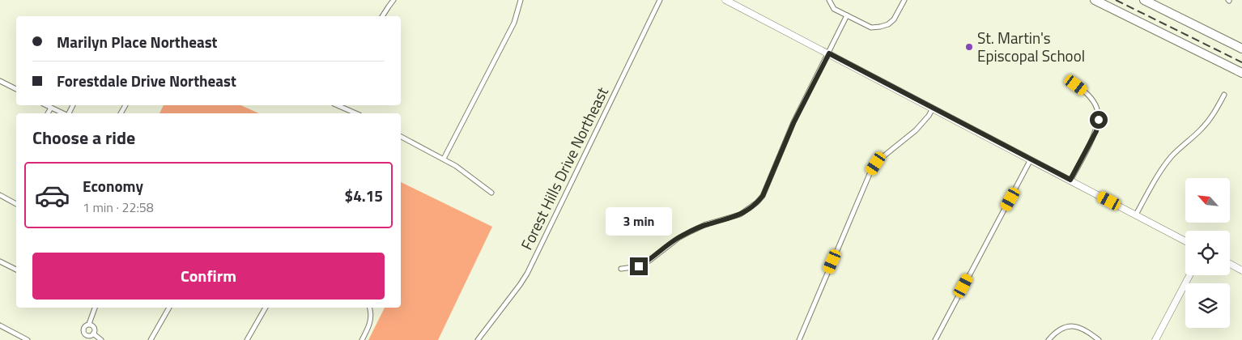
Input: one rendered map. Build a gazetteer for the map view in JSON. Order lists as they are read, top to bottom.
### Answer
{
  "streets": {
    "street": ["Forest Hills Drive Northeast"]
  },
  "places": ["St. Martin's Episcopal School"],
  "north": "top left",
  "page": {
    "banner": ["Marilyn Place Northeast", "Forestdale Drive Northeast"],
    "heading": "Choose a ride",
    "list": [
      {
        "name": "Economy",
        "note": "1 min · 22:58",
        "value": "$4.15"
      }
    ],
    "bubble": "3 min",
    "buttons": "Confirm"
  }
}
